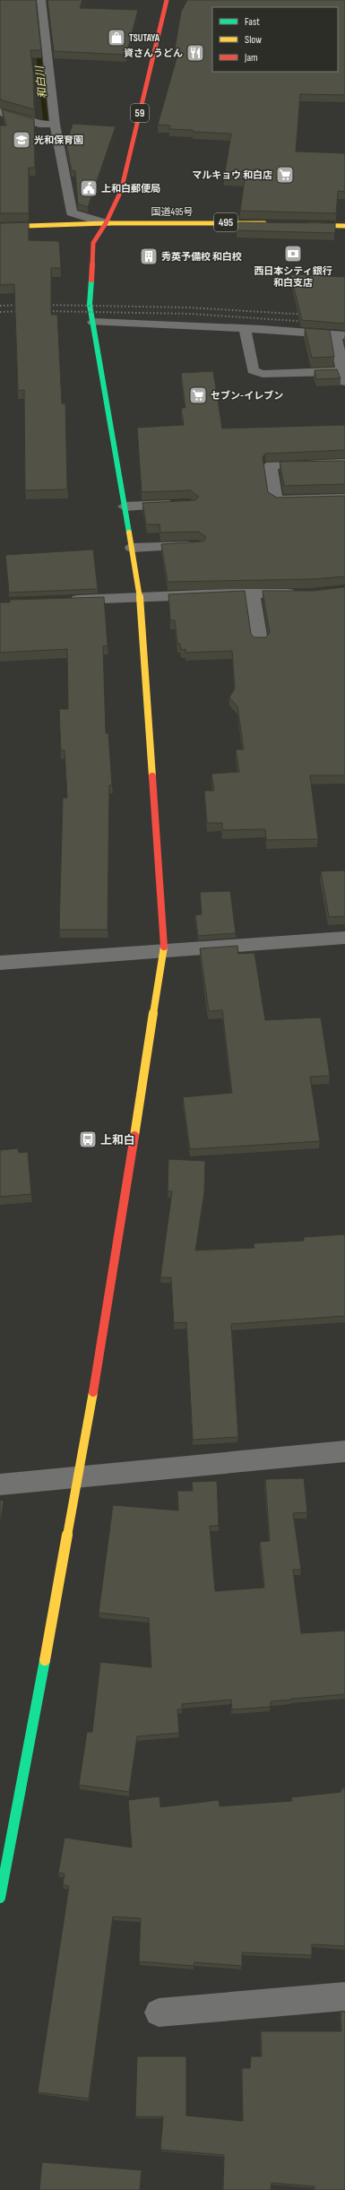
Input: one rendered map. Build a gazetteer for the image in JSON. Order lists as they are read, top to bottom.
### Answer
{
  "streets": {
    "main road": ["59", "国道495号", "495"]
  },
  "crossings": [
    ["59", "国道495号"]
  ],
  "water": ["和白川"],
  "places": {
    "shop": ["TSUTAYA"],
    "restaurant": ["資さんうどん"],
    "school or university": ["光和保育園"],
    "supermarket": ["マルキョウ 和白店", "セブン-イレブン"],
    "public building": ["上和白郵便局"],
    "bank": ["西日本シティ銀行 和白支店"],
    "building": ["秀英予備校 和白校"],
    "bus stop": ["上和白"]
  },
  "legend": ["Fast", "Slow", "Jam"]
}
